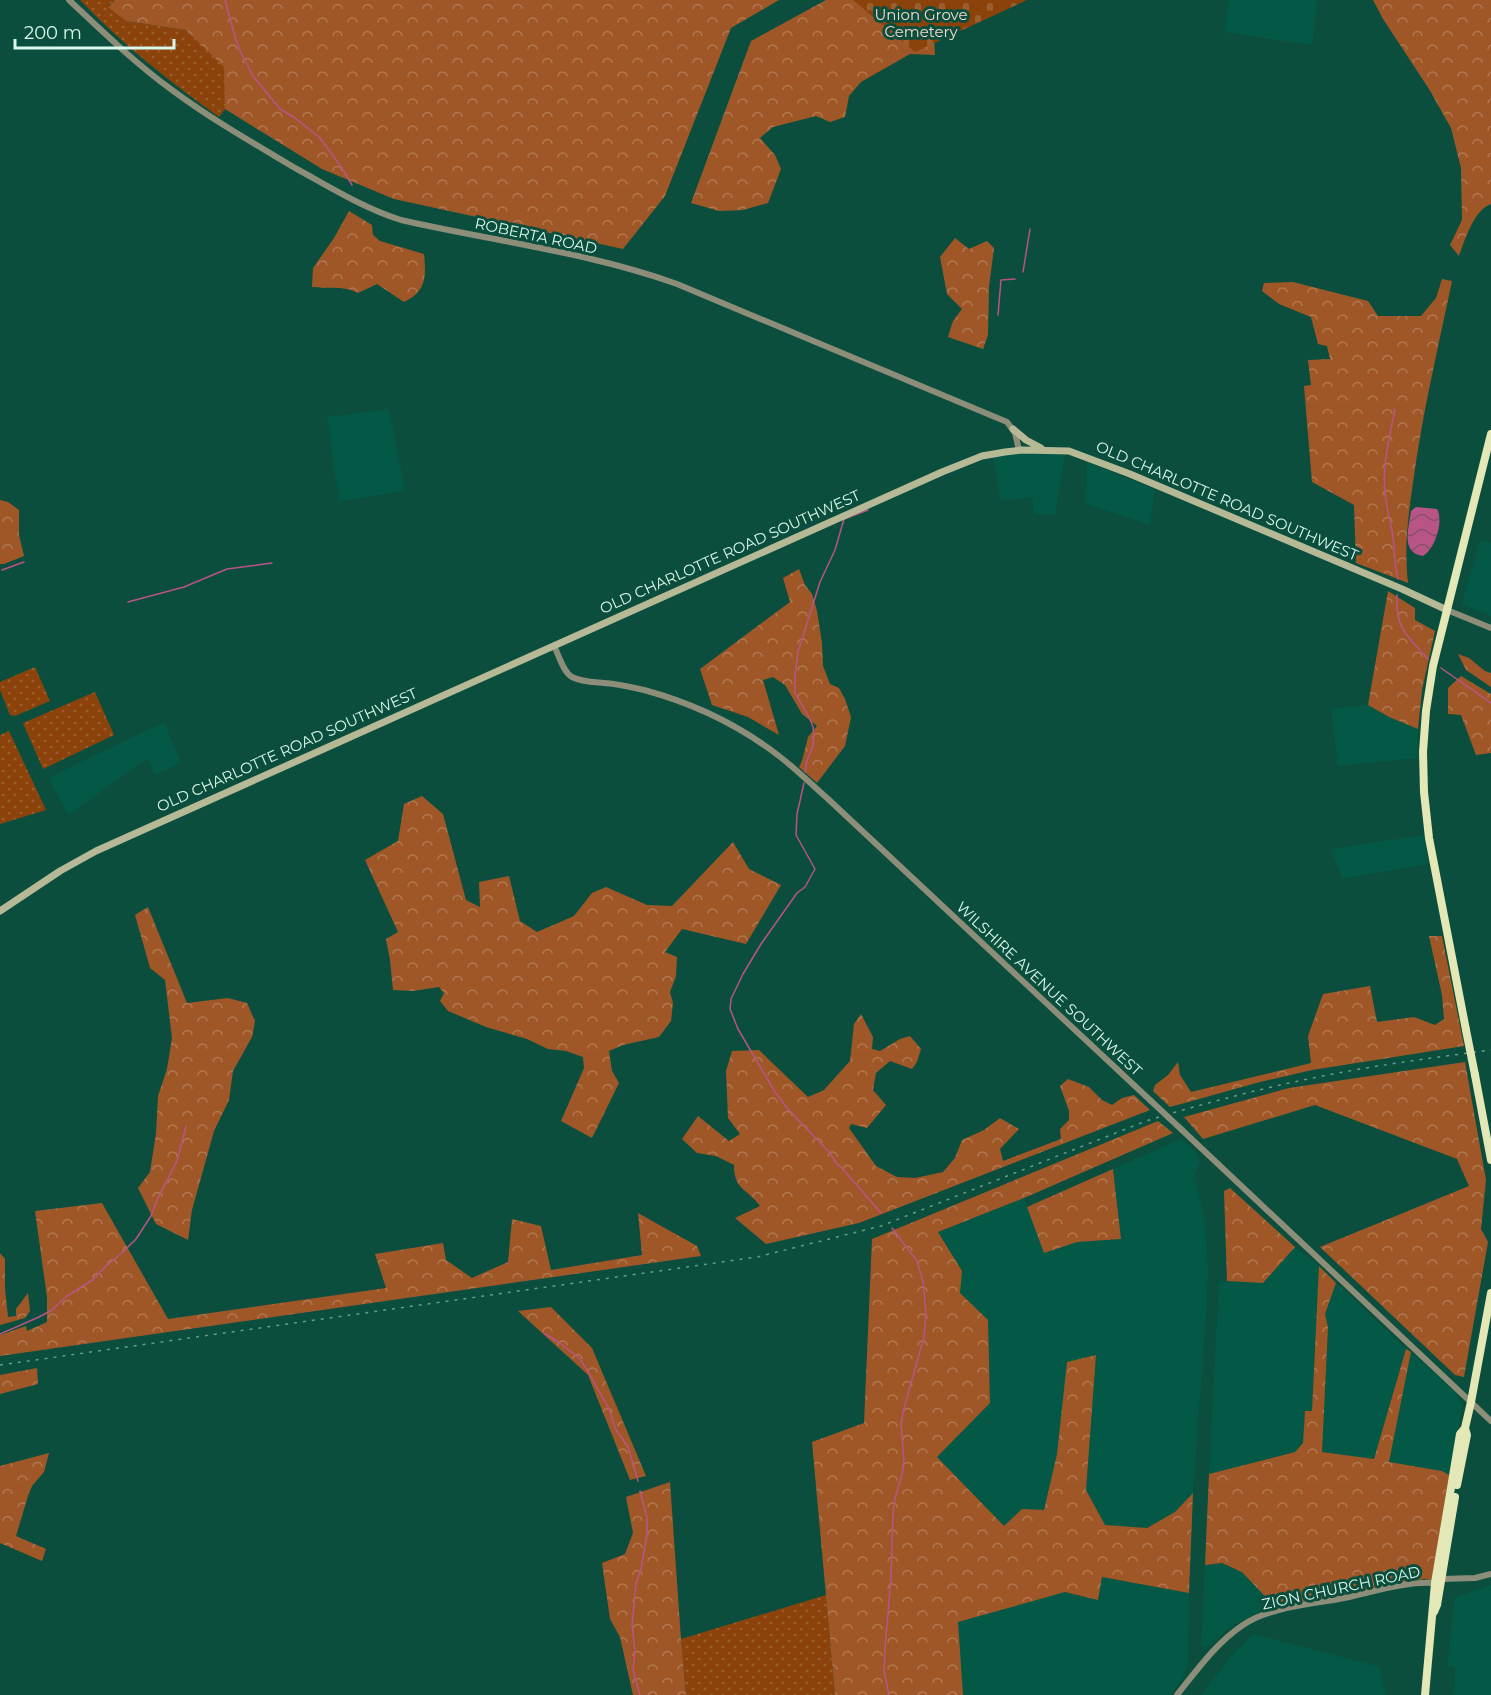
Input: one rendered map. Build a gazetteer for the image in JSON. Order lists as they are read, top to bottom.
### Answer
{
  "streets": {
    "main road": ["OLD CHARLOTTE ROAD SOUTHWEST"],
    "street": ["ROBERTA ROAD", "WILSHIRE AVENUE SOUTHWEST", "ZION CHURCH ROAD"]
  },
  "crossings": [
    ["OLD CHARLOTTE ROAD SOUTHWEST", "WILSHIRE AVENUE SOUTHWEST"]
  ],
  "parks": ["Union Grove Cemetery"],
  "scale_bar": "200 m"
}
